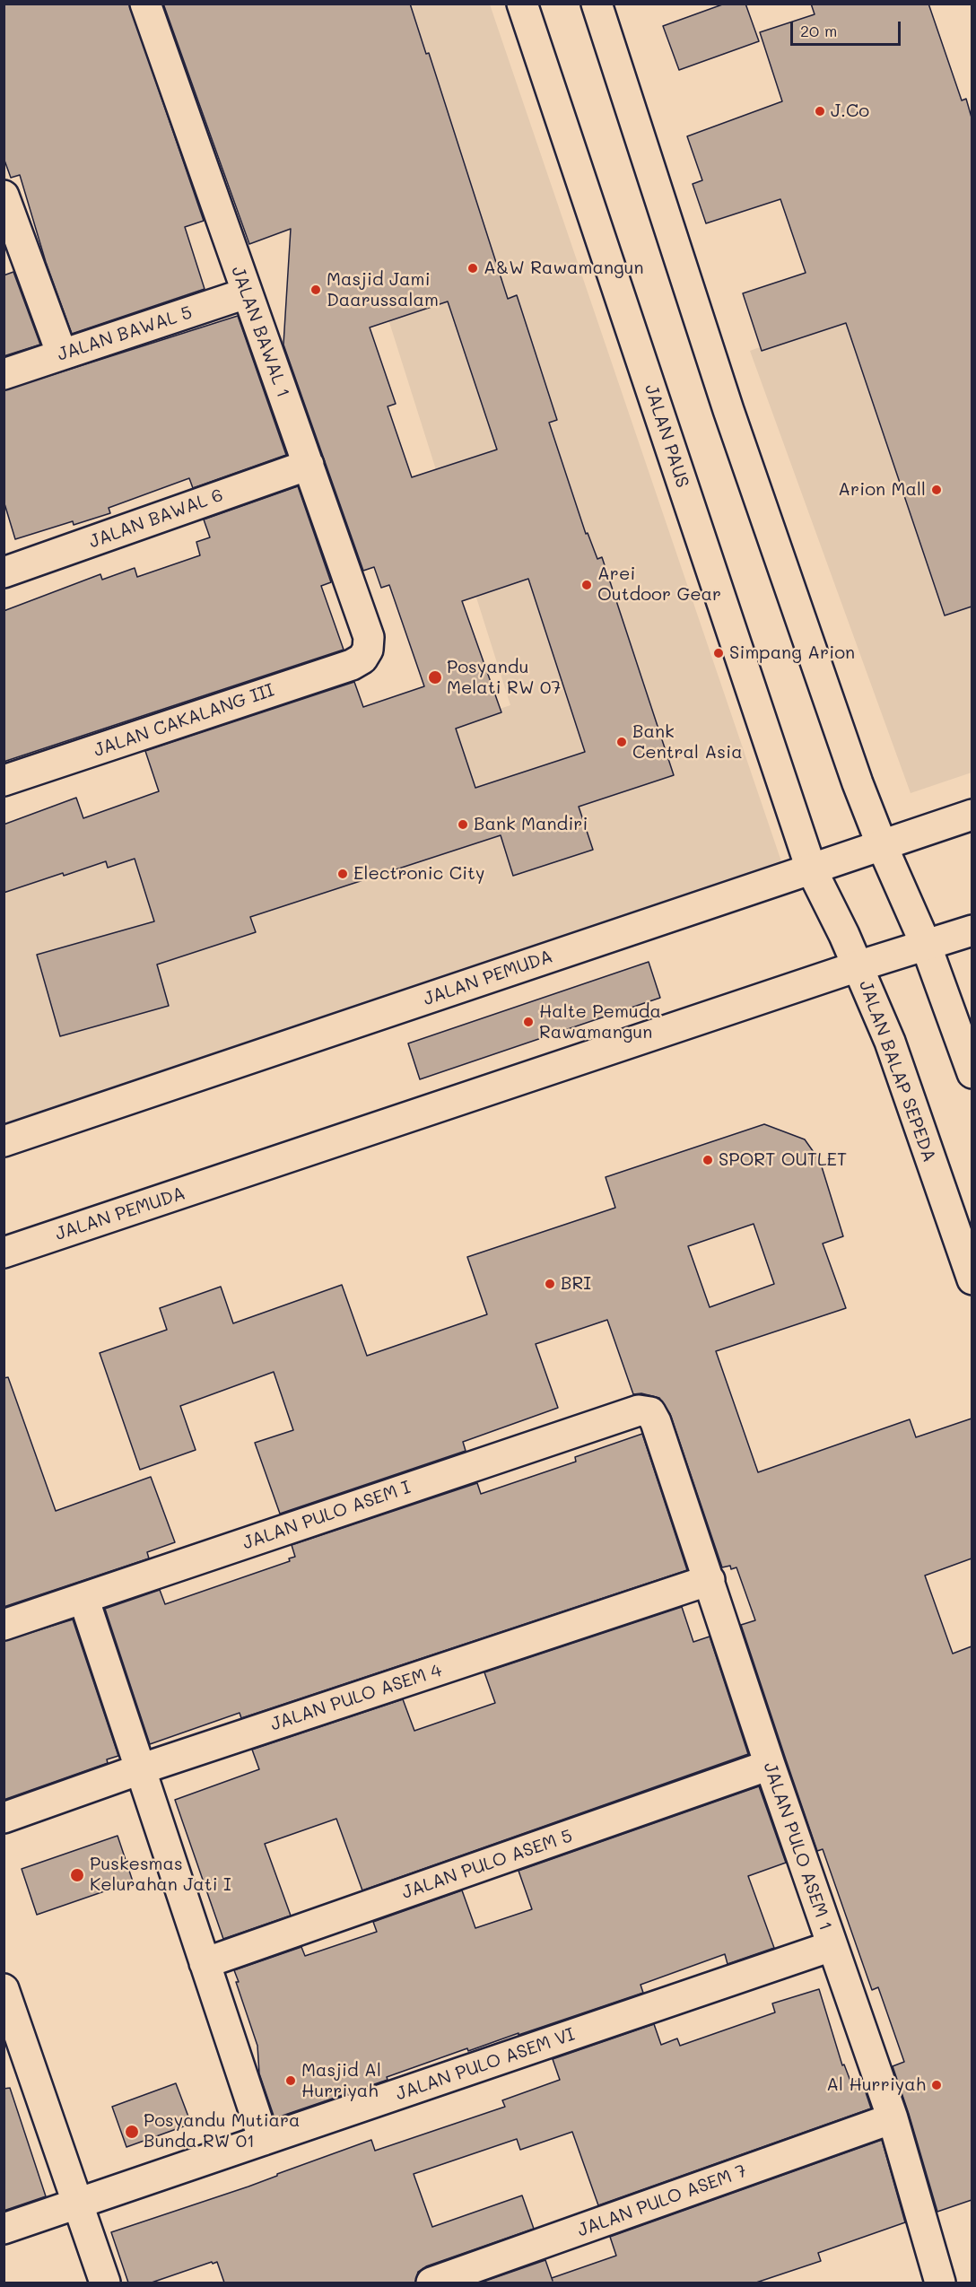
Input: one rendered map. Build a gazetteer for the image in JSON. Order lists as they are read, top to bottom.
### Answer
{
  "streets": {
    "street": [
      "JALAN BAWAL 1",
      "JALAN BAWAL 5",
      "JALAN PAUS",
      "JALAN BAWAL 6",
      "JALAN CAKALANG III",
      "JALAN PEMUDA",
      "JALAN BALAP SEPEDA",
      "JALAN PULO ASEM I",
      "JALAN PULO ASEM 4",
      "JALAN PULO ASEM 1",
      "JALAN PULO ASEM 5",
      "JALAN PULO ASEM VI",
      "JALAN PULO ASEM 7"
    ]
  },
  "crossings": [
    ["JALAN BAWAL 1", "JALAN BAWAL 5"],
    ["JALAN BAWAL 1", "JALAN BAWAL 6"],
    ["JALAN BAWAL 1", "JALAN CAKALANG III"],
    ["JALAN PAUS", "JALAN PEMUDA"],
    ["JALAN PAUS", "JALAN BALAP SEPEDA"],
    ["JALAN PEMUDA", "JALAN BALAP SEPEDA"],
    ["JALAN PULO ASEM I", "JALAN PULO ASEM 1"],
    ["JALAN PULO ASEM 4", "JALAN PULO ASEM 1"],
    ["JALAN PULO ASEM 1", "JALAN PULO ASEM 5"],
    ["JALAN PULO ASEM 1", "JALAN PULO ASEM VI"],
    ["JALAN PULO ASEM 1", "JALAN PULO ASEM 7"]
  ],
  "places": [
    "J.Co",
    "A&W Rawamangun",
    "Masjid Jami Daarussalam",
    "Arion Mall",
    "Arei Outdoor Gear",
    "Simpang Arion",
    "Posyandu Melati RW 07",
    "Bank Central Asia",
    "Bank Mandiri",
    "Electronic City",
    "Halte Pemuda Rawamangun",
    "SPORT OUTLET",
    "BRI",
    "Puskesmas Kelurahan Jati I",
    "Masjid Al Hurriyah",
    "Al Hurriyah",
    "Posyandu Mutiara Bunda RW 01"
  ],
  "scale_bar": "20 m"
}
